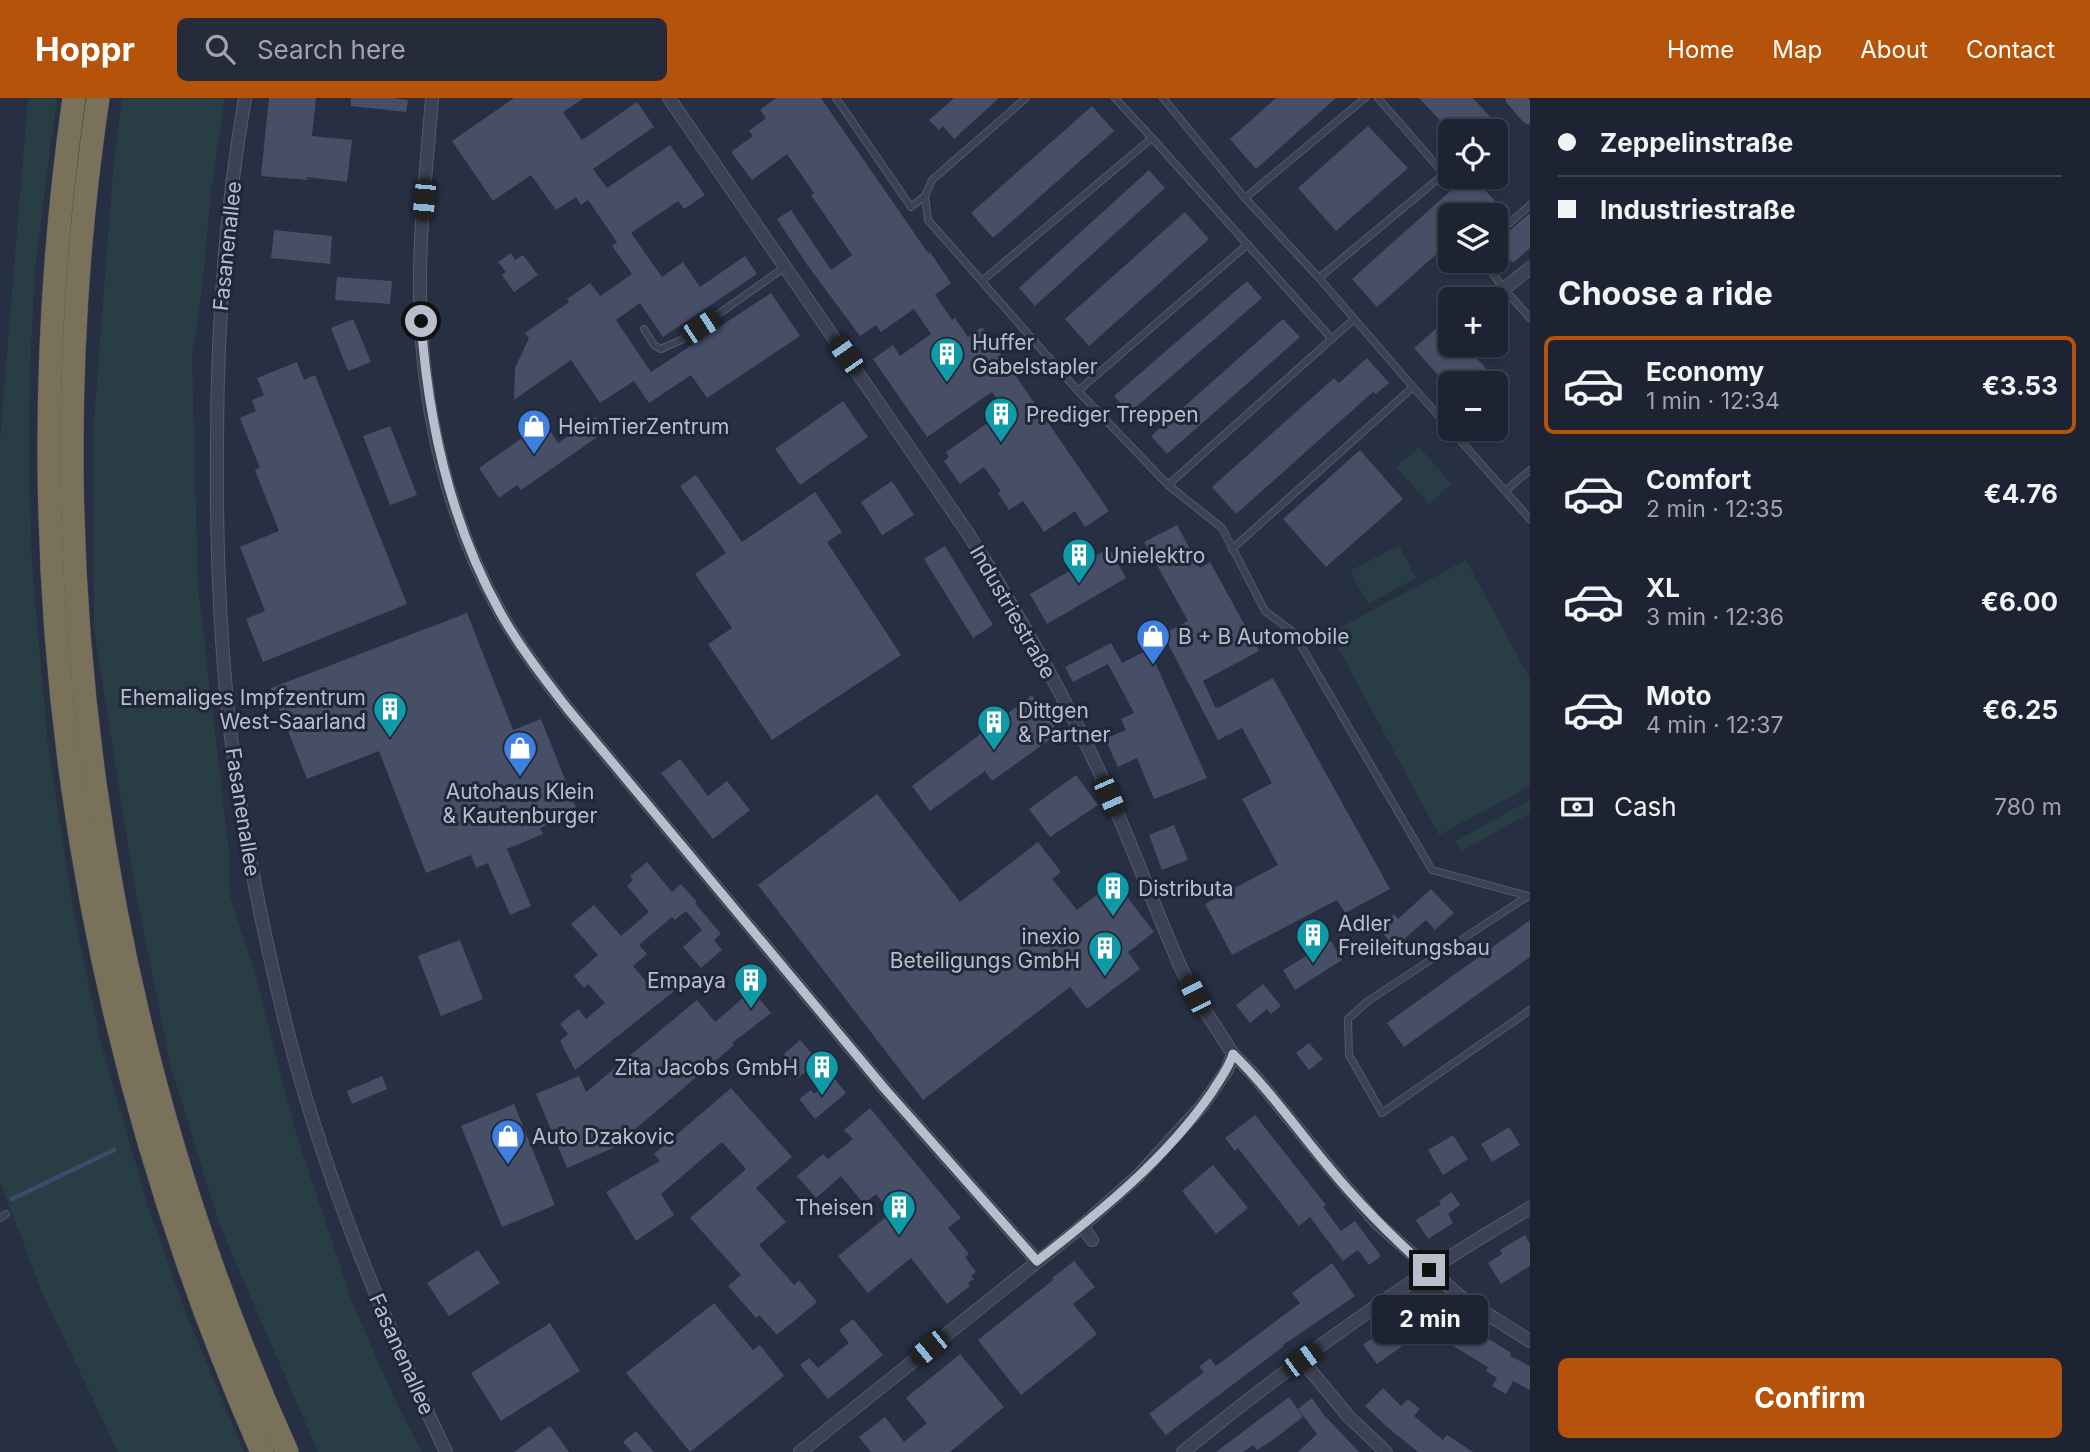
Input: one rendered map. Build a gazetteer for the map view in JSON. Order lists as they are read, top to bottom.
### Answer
{
  "streets": {
    "street": ["Fasanenallee", "Industriestraße"]
  },
  "places": {
    "building": [
      "Huffer Gabelstapler",
      "Prediger Treppen",
      "Unielektro",
      "Ehemaliges Impfzentrum West-Saarland",
      "Dittgen & Partner",
      "Distributa",
      "Adler Freileitungsbau",
      "inexio Beteiligungs GmbH",
      "Empaya",
      "Zita Jacobs GmbH",
      "Theisen"
    ],
    "shop": [
      "HeimTierZentrum",
      "B + B Automobile",
      "Autohaus Klein & Kautenburger",
      "Auto Dzakovic"
    ]
  },
  "page": {
    "header": "Hoppr",
    "search": "Search here",
    "nav": [
      "Home",
      "Map",
      "About",
      "Contact"
    ],
    "banner": ["Zeppelinstraße", "Industriestraße"],
    "map_buttons": ["+", "−"],
    "heading": "Choose a ride",
    "list": [
      {
        "name": "Economy",
        "note": "1 min · 12:34",
        "value": "€3.53"
      },
      {
        "name": "Comfort",
        "note": "2 min · 12:35",
        "value": "€4.76"
      },
      {
        "name": "XL",
        "note": "3 min · 12:36",
        "value": "€6.00"
      },
      {
        "name": "Moto",
        "note": "4 min · 12:37",
        "value": "€6.25"
      }
    ],
    "pay": ["Cash", "780 m"],
    "bubble": "2 min",
    "buttons": "Confirm"
  }
}
